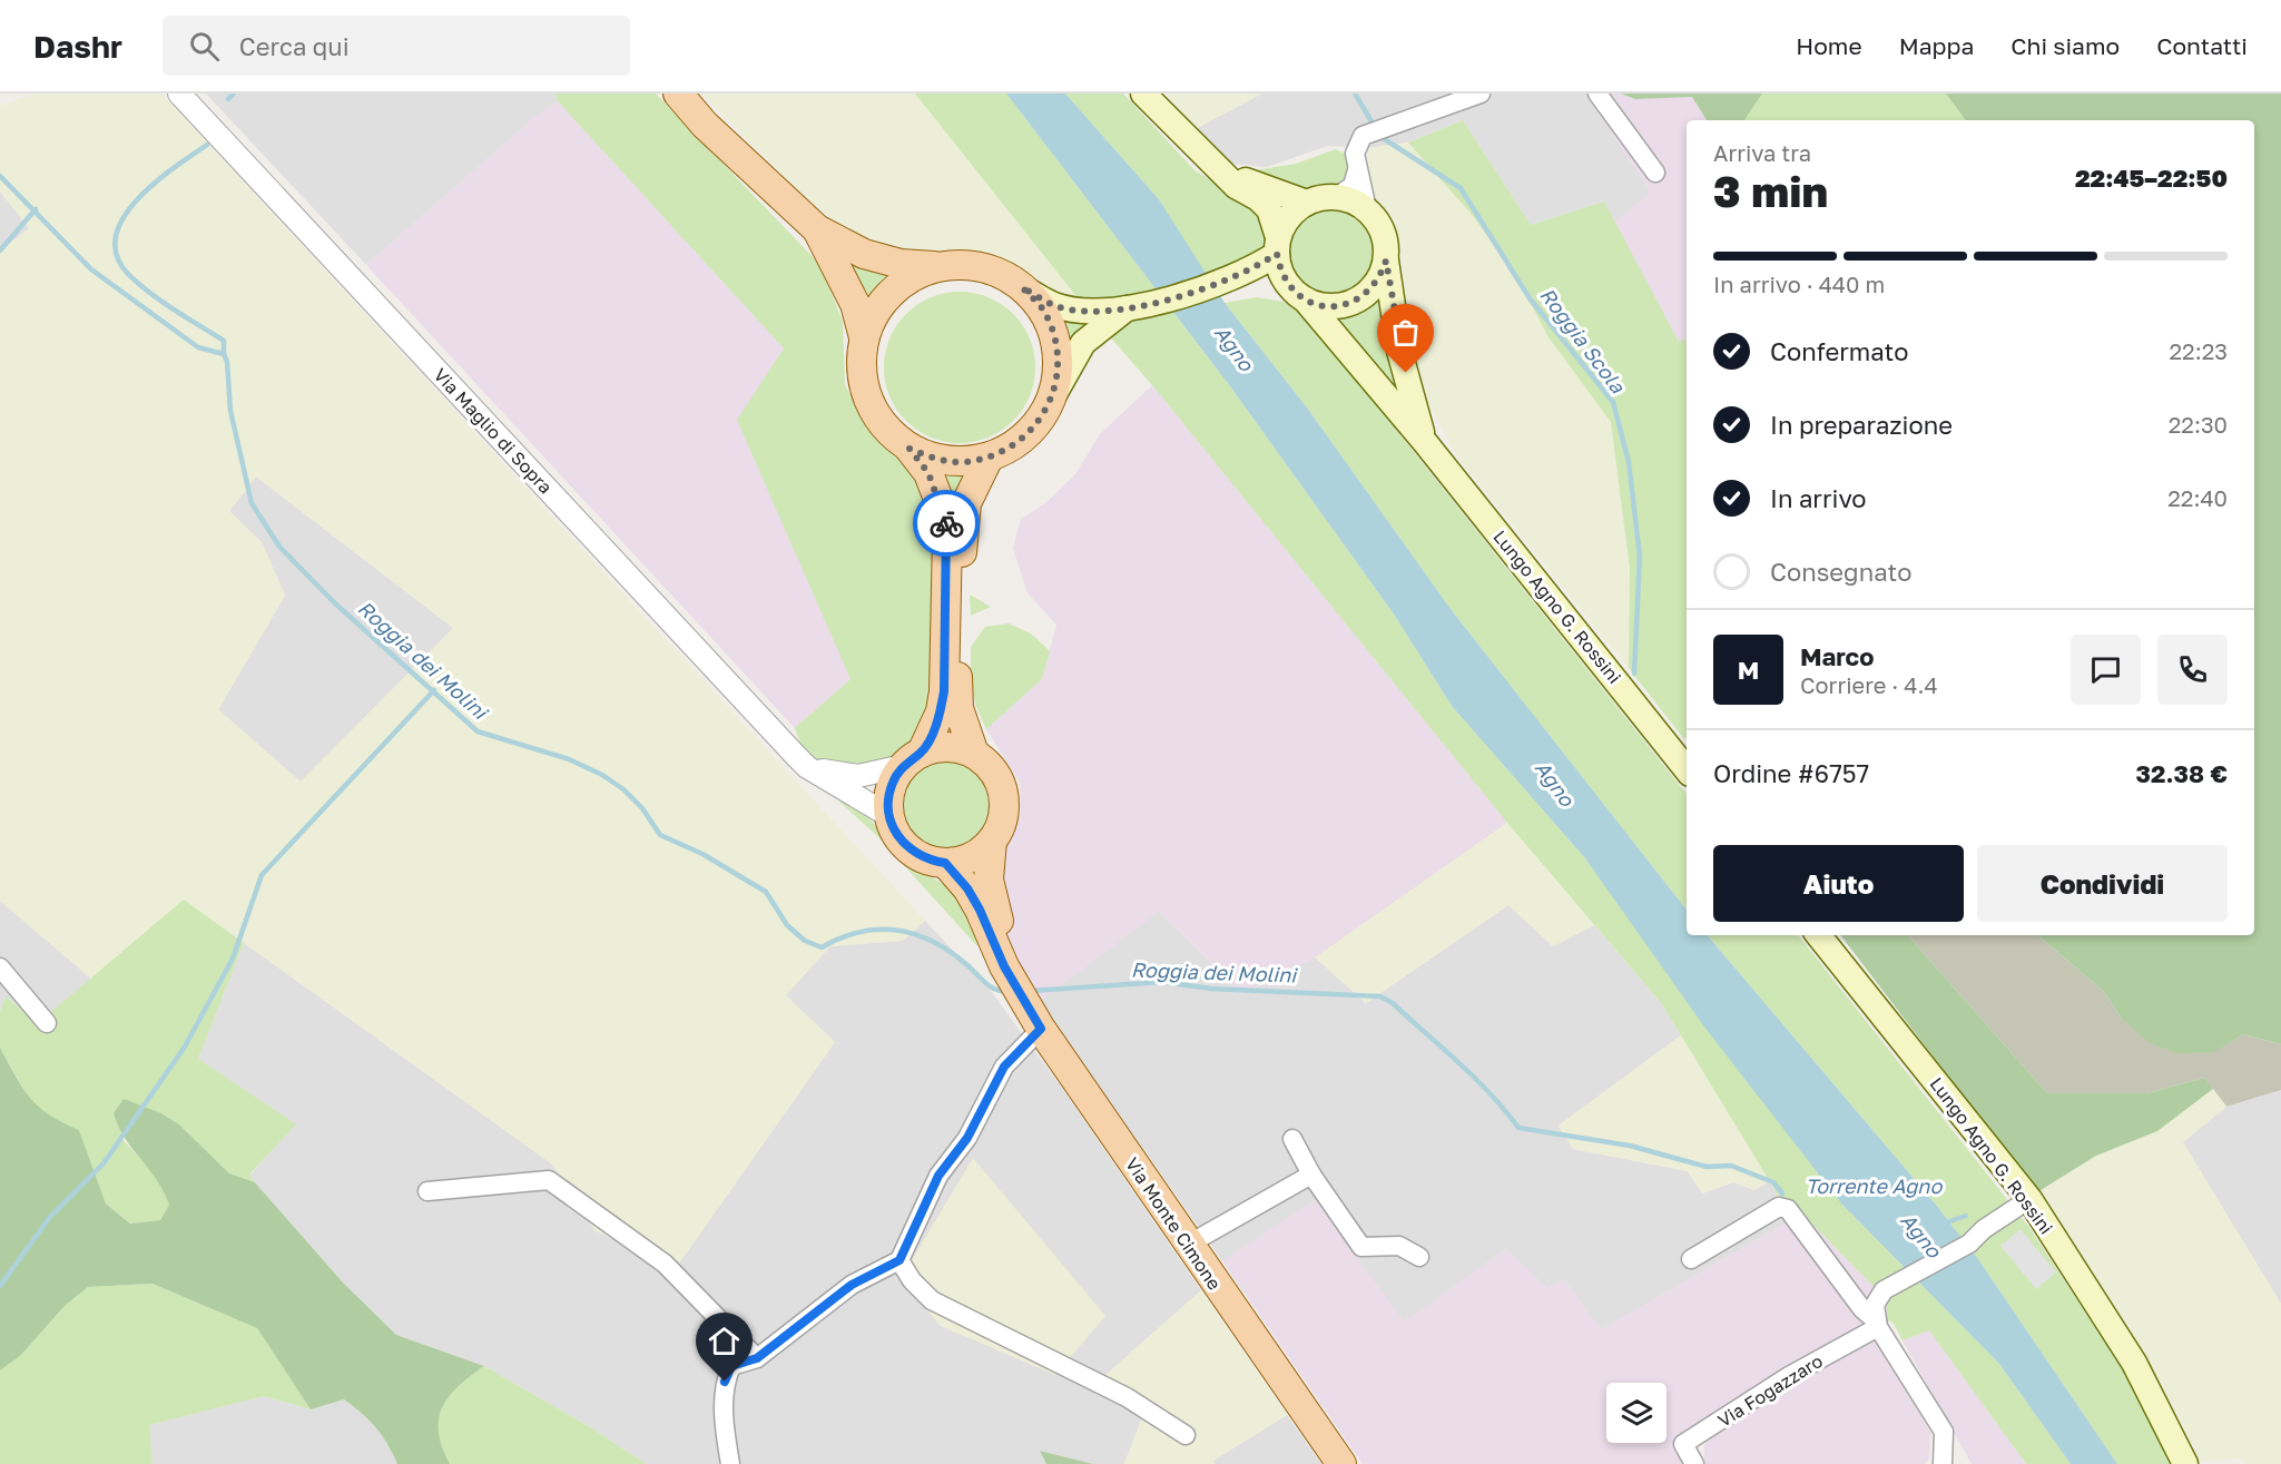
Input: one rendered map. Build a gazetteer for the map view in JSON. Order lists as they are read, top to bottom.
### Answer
{
  "streets": {
    "main road": ["Lungo Agno G. Rossini", "Via Monte Cimone"],
    "street": ["Via Maglio di Sopra", "Via Fogazzaro"]
  },
  "crossings": [
    ["Via Maglio di Sopra", "Via Monte Cimone"]
  ],
  "water": [
    "Roggia Scola",
    "Agno",
    "Roggia dei Molini",
    "Torrente Agno"
  ],
  "page": {
    "header": "Dashr",
    "search": "Cerca qui",
    "nav": [
      "Home",
      "Mappa",
      "Chi siamo",
      "Contatti"
    ],
    "heading": ["3 min", "Arriva tra", "22:45–22:50"],
    "panel": [
      "Marco",
      "Corriere · 4.4",
      "Ordine #6757",
      "32.38 €"
    ],
    "bar": "In arrivo · 440 m",
    "list": [
      ["Confermato", "22:23"],
      ["In preparazione", "22:30"],
      ["In arrivo", "22:40"],
      "Consegnato"
    ],
    "round": "M",
    "buttons": ["Aiuto", "Condividi"]
  }
}
